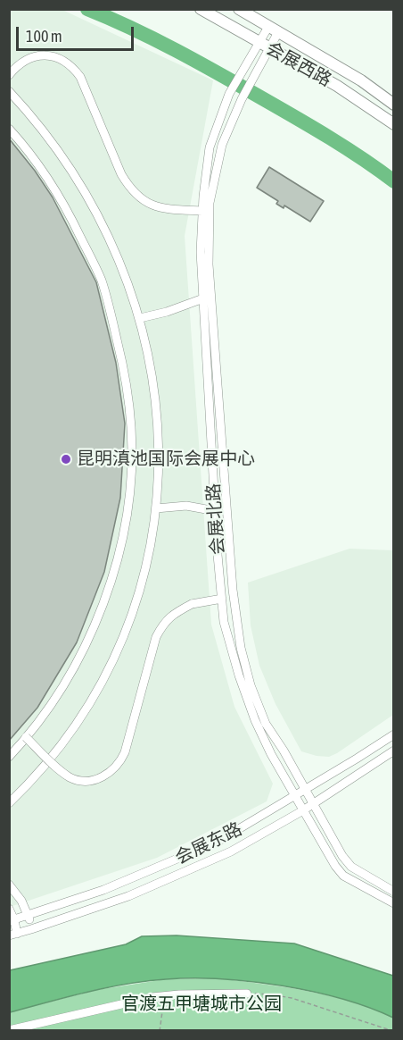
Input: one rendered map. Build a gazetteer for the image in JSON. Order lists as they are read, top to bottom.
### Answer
{
  "streets": {
    "main road": ["会展西路"],
    "street": ["会展北路", "会展东路"]
  },
  "crossings": [
    ["会展西路", "会展北路"],
    ["会展北路", "会展东路"]
  ],
  "parks": ["官渡五甲塘城市公园"],
  "places": ["昆明滇池国际会展中心"],
  "scale_bar": "100 m"
}
